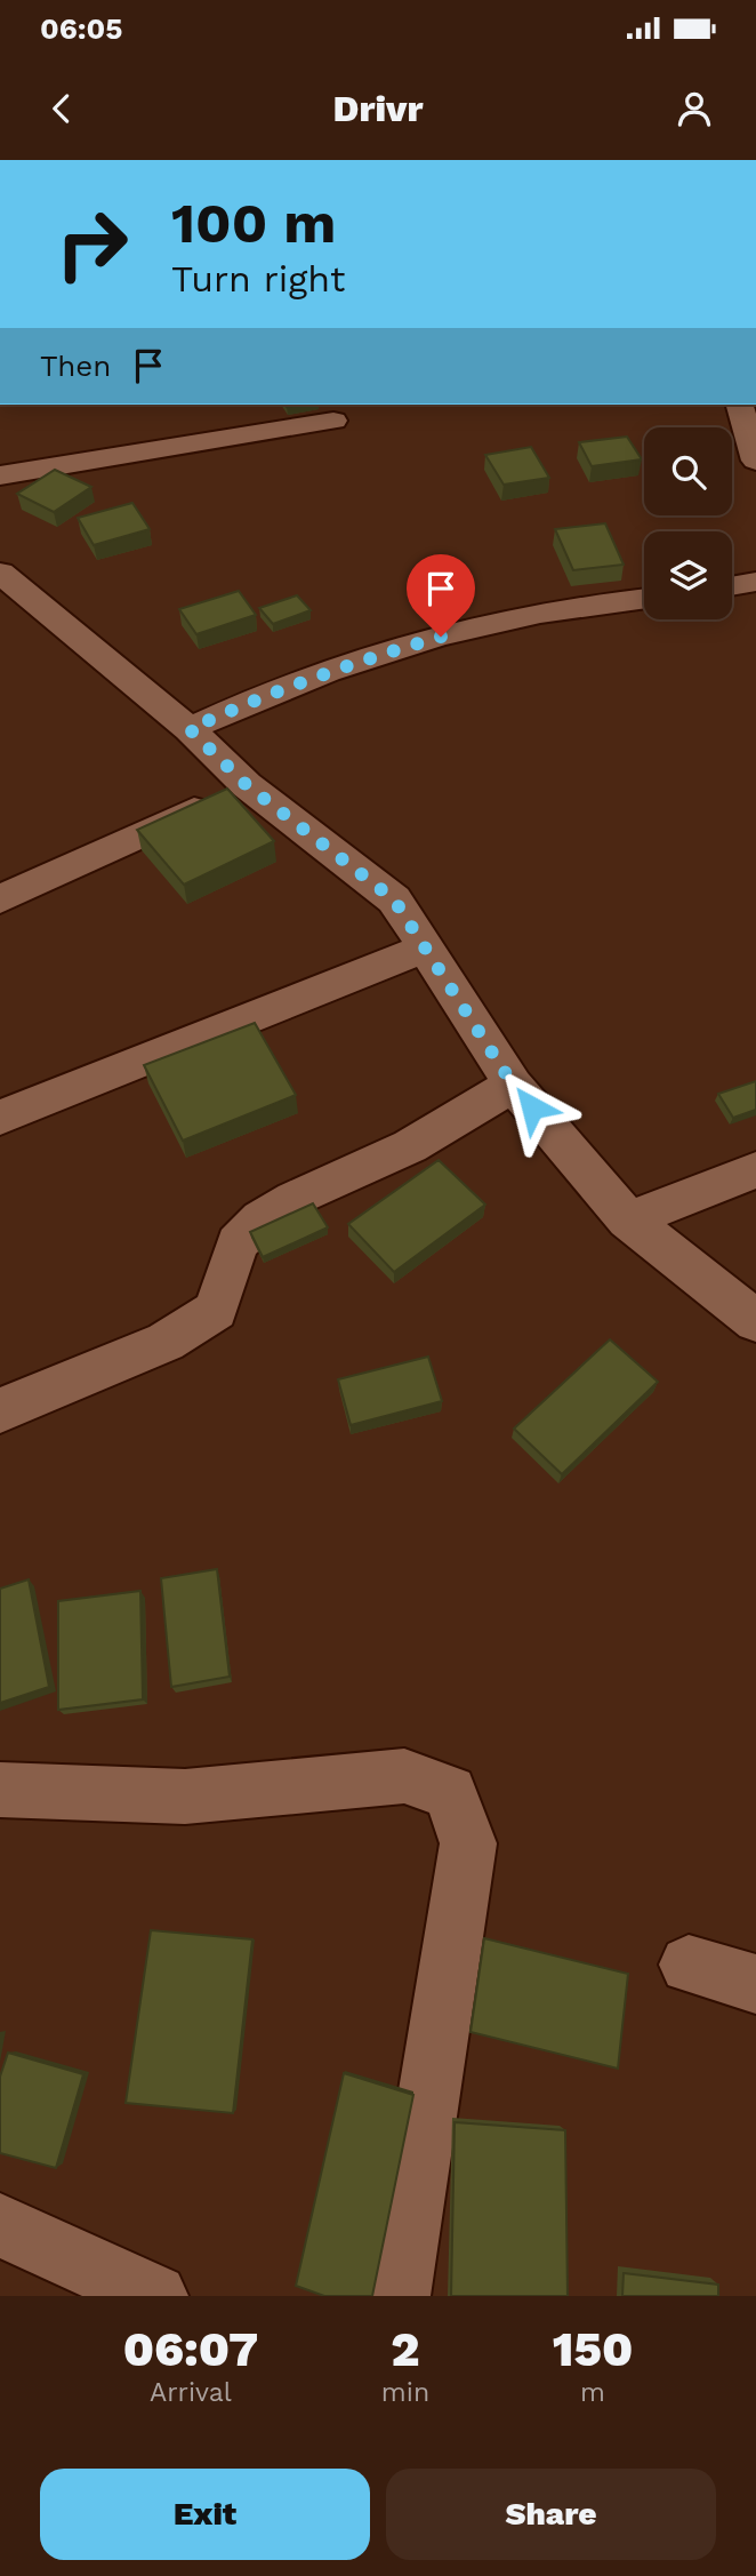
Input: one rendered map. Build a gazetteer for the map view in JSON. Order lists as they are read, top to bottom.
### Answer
{
  "page": {
    "status": "06:05",
    "header": "Drivr",
    "turn": ["100 m", "Turn right"],
    "then": "Then",
    "eta": [
      "06:07",
      "Arrival",
      "2",
      "min",
      "150",
      "m"
    ],
    "buttons": ["Exit", "Share"]
  }
}
